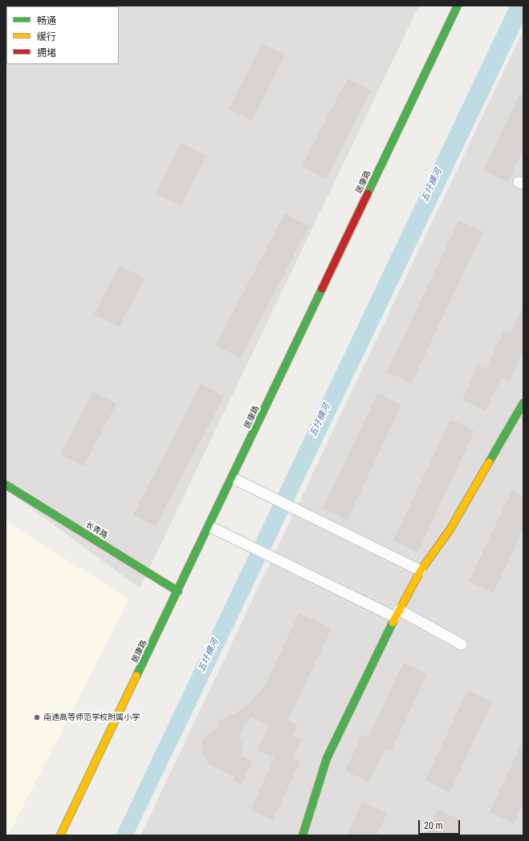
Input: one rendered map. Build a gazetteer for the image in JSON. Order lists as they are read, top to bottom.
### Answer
{
  "streets": {
    "street": ["居康路", "长青路"]
  },
  "crossings": [
    ["居康路", "长青路"]
  ],
  "water": ["五圩横河"],
  "places": ["南通高等师范学校附属小学"],
  "legend": ["畅通", "缓行", "拥堵"],
  "scale_bar": "20 m"
}
